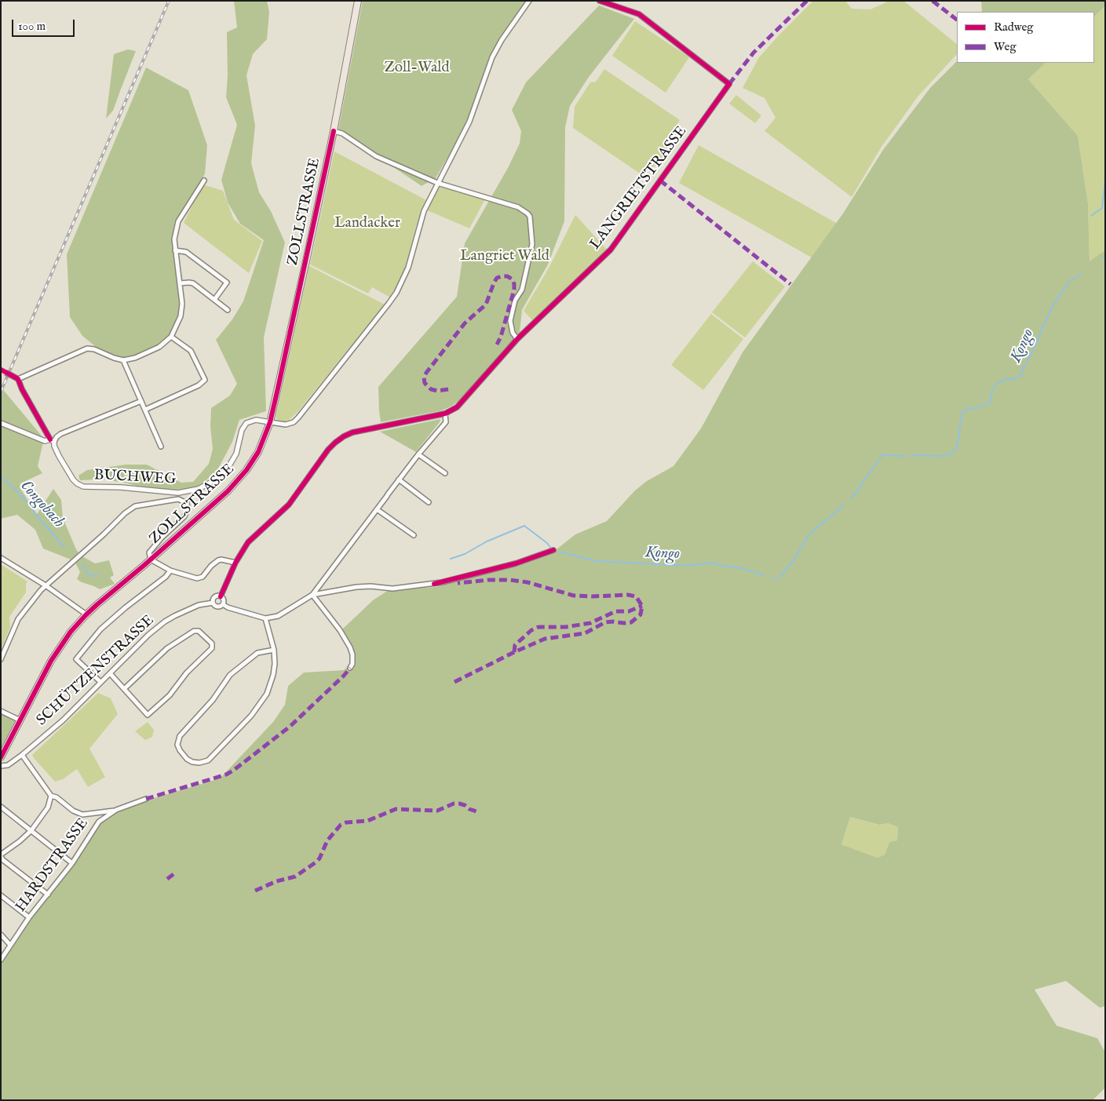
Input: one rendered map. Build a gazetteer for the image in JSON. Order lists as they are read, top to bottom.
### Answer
{
  "streets": {
    "main road": ["ZOLLSTRASSE"],
    "street": [
      "LANGRIETSTRASSE",
      "BUCHWEG",
      "SCHÜTZENSTRASSE",
      "HARDSTRASSE"
    ]
  },
  "crossings": [
    ["LANGRIETSTRASSE", "SCHÜTZENSTRASSE"],
    ["ZOLLSTRASSE", "BUCHWEG"]
  ],
  "water": ["Kongo", "Congobach"],
  "parks": ["Zoll-Wald", "Landacker", "Langriet Wald"],
  "legend": ["Radweg", "Weg"],
  "scale_bar": "100 m"
}
